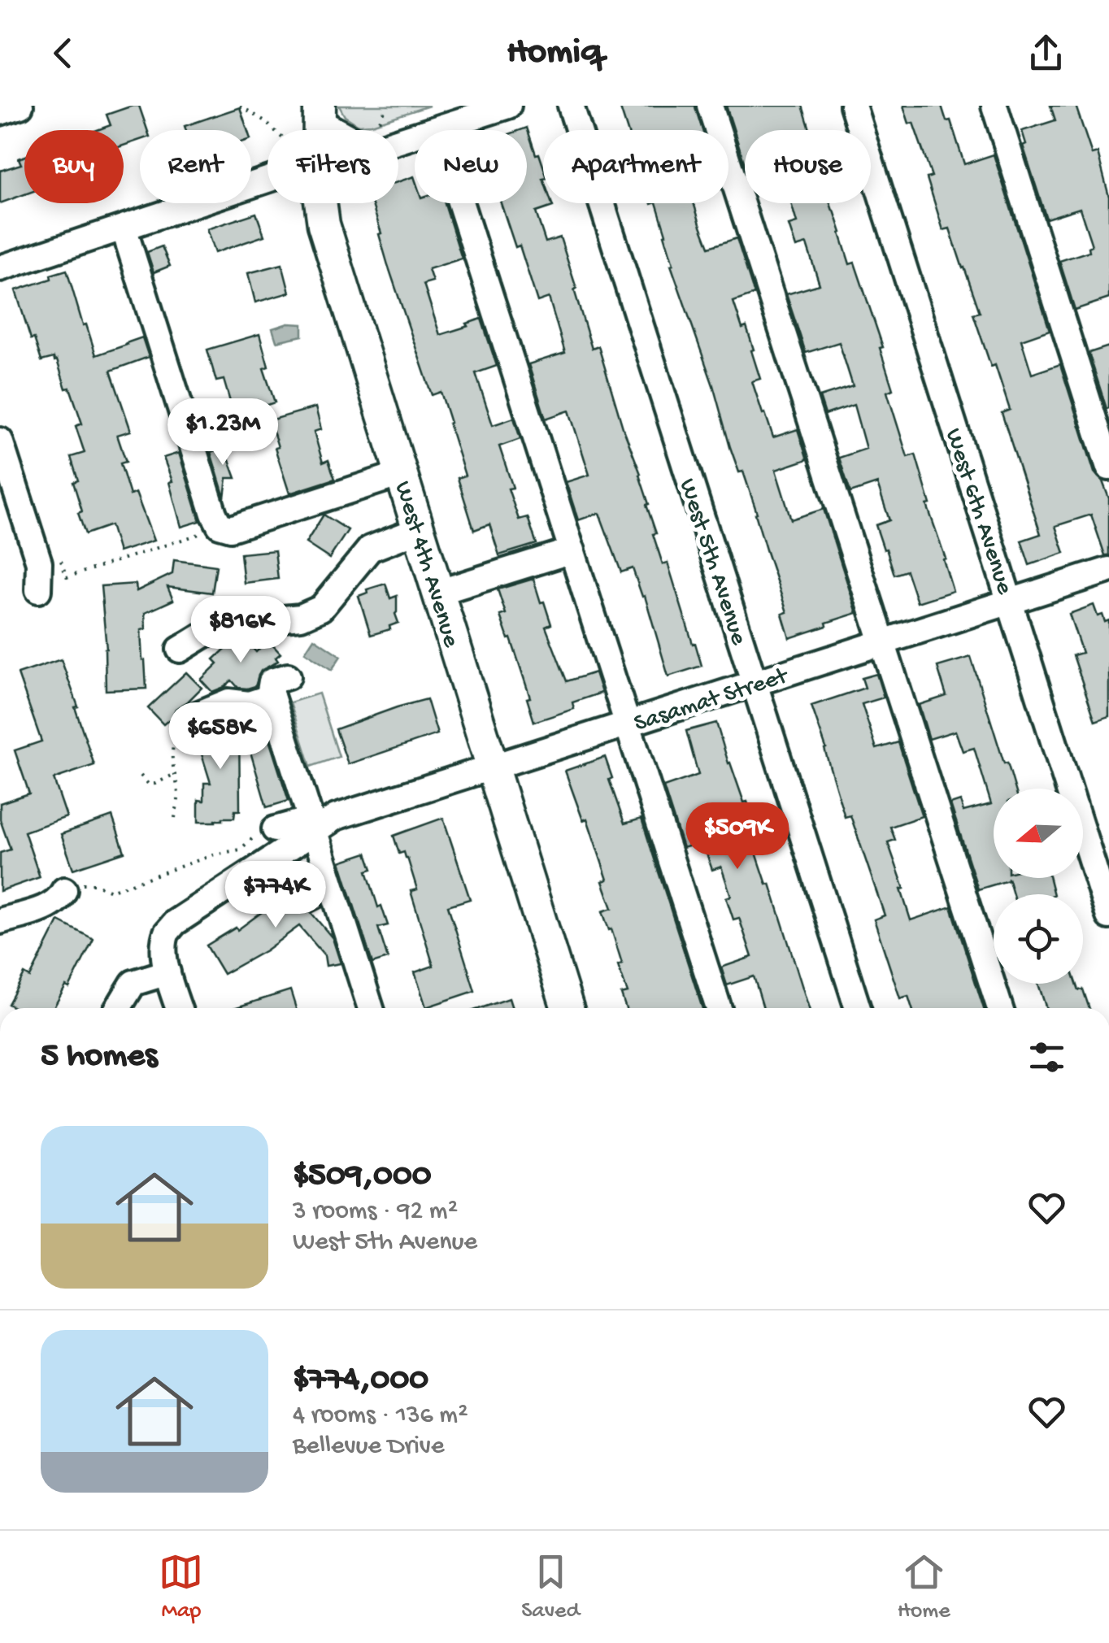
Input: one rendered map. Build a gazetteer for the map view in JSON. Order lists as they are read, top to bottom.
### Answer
{
  "streets": {
    "main road": ["West 4th Avenue"],
    "street": ["West 6th Avenue", "West 5th Avenue", "Sasamat Street"]
  },
  "crossings": [
    ["West 6th Avenue", "Sasamat Street"],
    ["West 5th Avenue", "Sasamat Street"],
    ["West 4th Avenue", "Sasamat Street"]
  ],
  "north": "left",
  "page": {
    "header": "Homiq",
    "chip": [
      "Buy",
      "Rent",
      "Filters",
      "New",
      "Apartment",
      "House"
    ],
    "price": [
      "$1.23M",
      "$816K",
      "$658K",
      "$509K",
      "$774K"
    ],
    "heading": "5 homes",
    "list": [
      {
        "name": "$509,000",
        "note": "3 rooms · 92 m² · West 5th Avenue"
      },
      {
        "name": "$774,000",
        "note": "4 rooms · 136 m² · Bellevue Drive"
      }
    ],
    "tabs": ["Map", "Saved", "Home"]
  }
}
